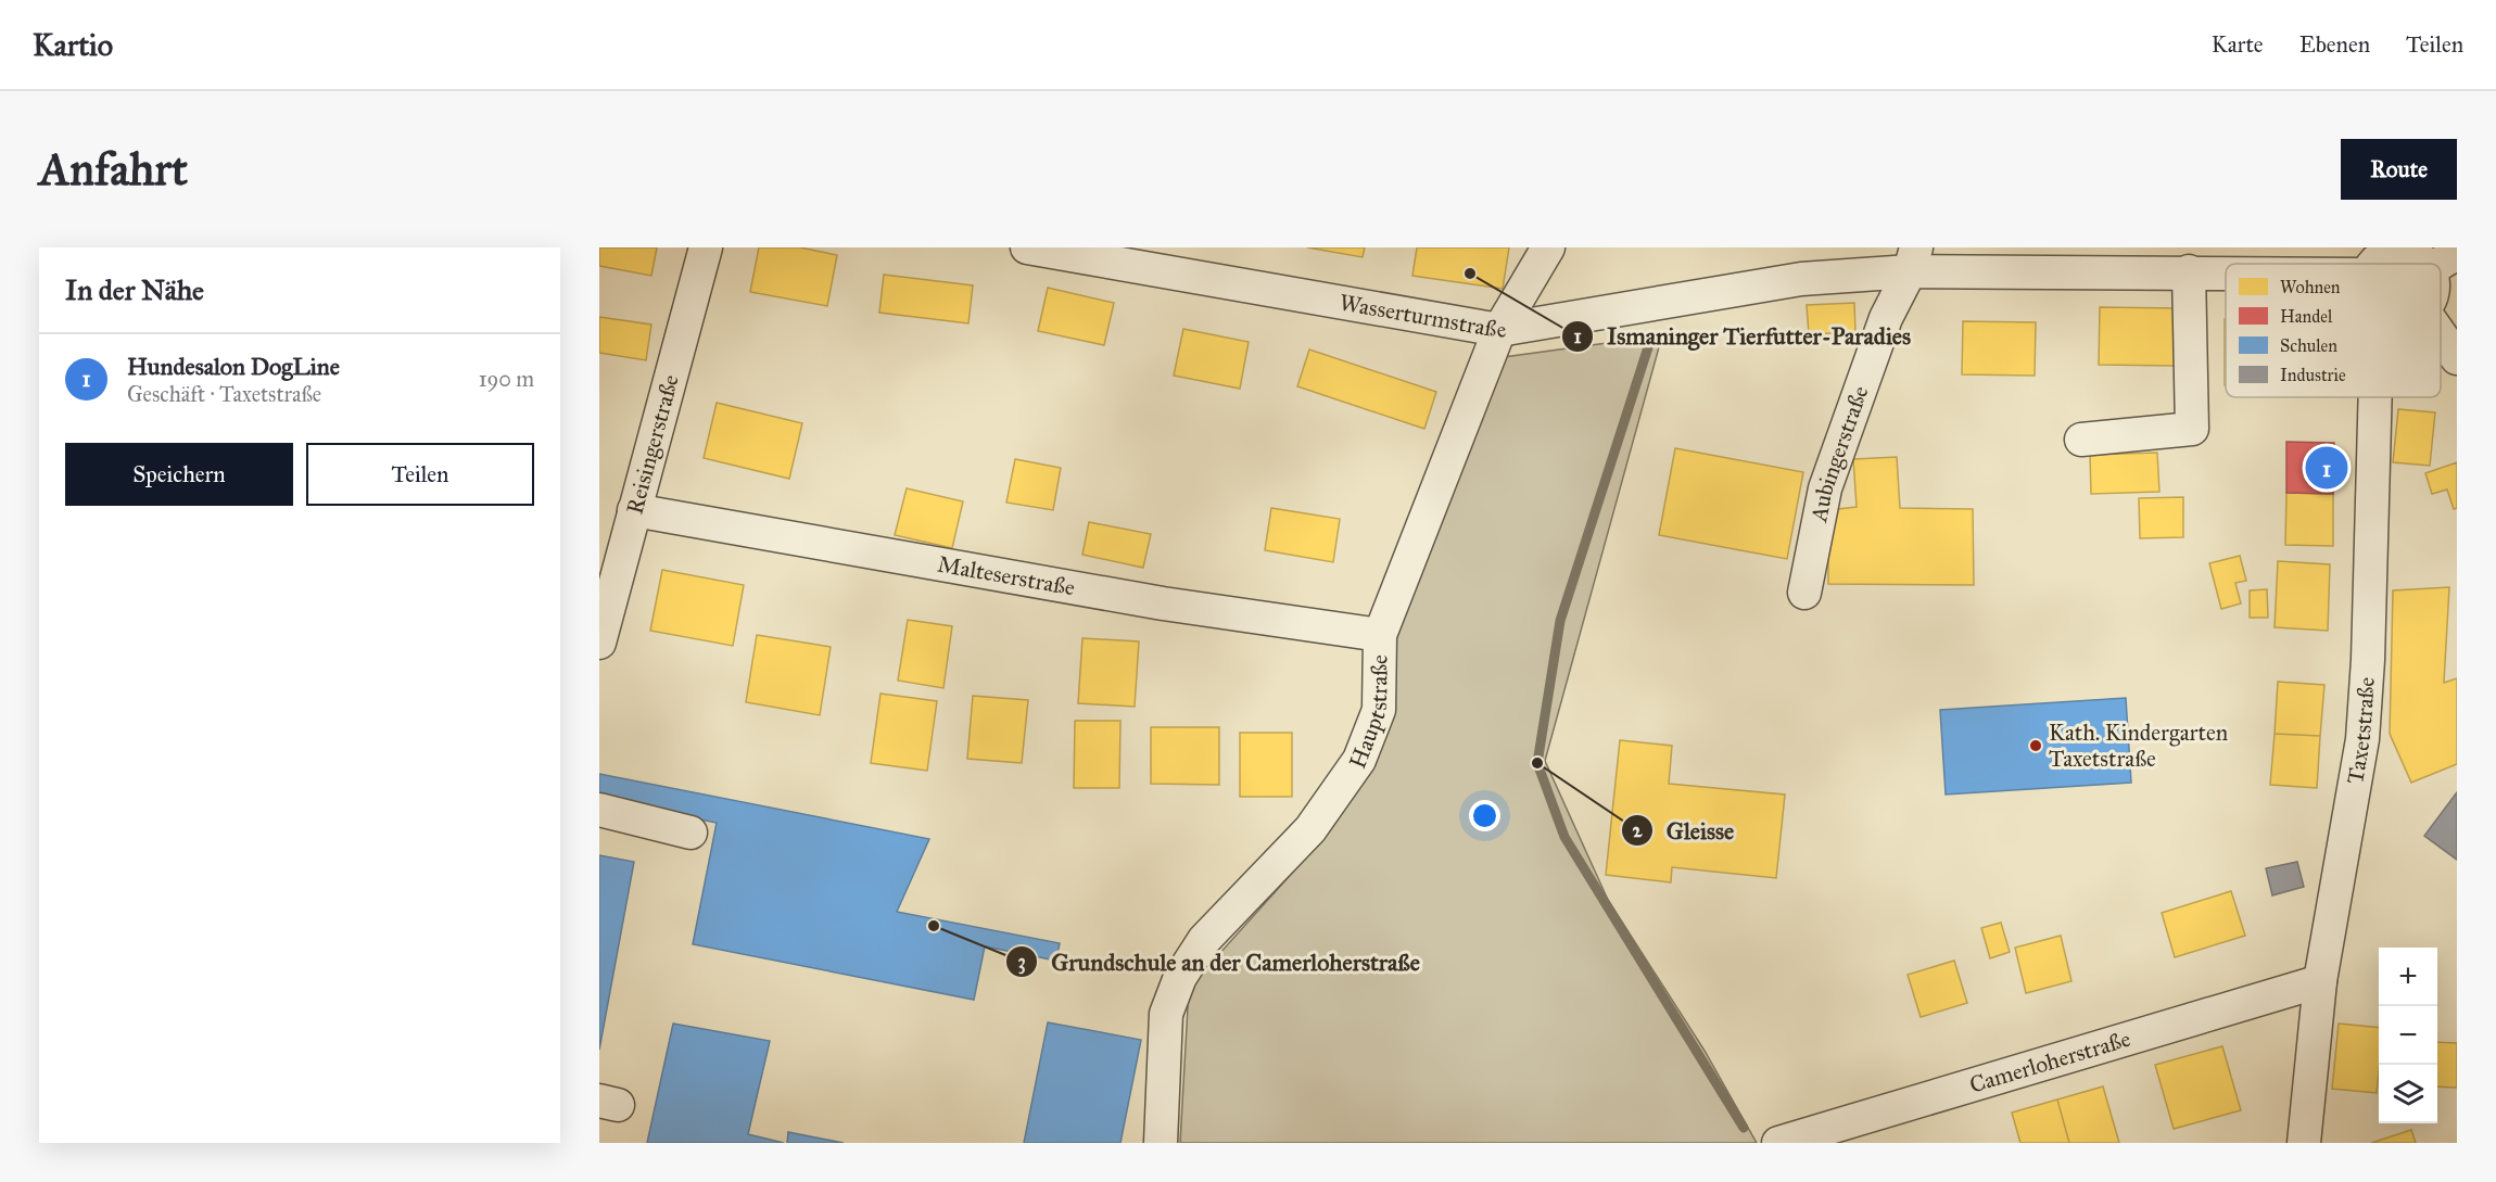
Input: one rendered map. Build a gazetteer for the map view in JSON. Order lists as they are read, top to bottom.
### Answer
{
  "streets": {
    "street": [
      "Wasserturmstraße",
      "Reisingerstraße",
      "Aubingerstraße",
      "Malteserstraße",
      "Hauptstraße",
      "Taxetstraße",
      "Camerloherstraße"
    ]
  },
  "crossings": [
    ["Wasserturmstraße", "Aubingerstraße"],
    ["Wasserturmstraße", "Hauptstraße"],
    ["Reisingerstraße", "Malteserstraße"],
    ["Malteserstraße", "Hauptstraße"],
    ["Taxetstraße", "Camerloherstraße"]
  ],
  "places": [
    "Ismaninger Tierfutter-Paradies",
    "Kath. Kindergarten Taxetstraße",
    "Gleisse",
    "Grundschule an der Camerloherstraße"
  ],
  "legend": [
    "Wohnen",
    "Handel",
    "Schulen",
    "Industrie"
  ],
  "page": {
    "header": "Kartio",
    "nav": ["Karte", "Ebenen", "Teilen"],
    "buttons": [
      "Route",
      ["Speichern", "Teilen"]
    ],
    "title": "Anfahrt",
    "heading": "In der Nähe",
    "list": [
      {
        "mark": "1",
        "name": "Hundesalon DogLine",
        "note": "Geschäft · Taxetstraße",
        "value": "190 m"
      }
    ],
    "pins": "1",
    "map_buttons": ["+", "−"]
  }
}
